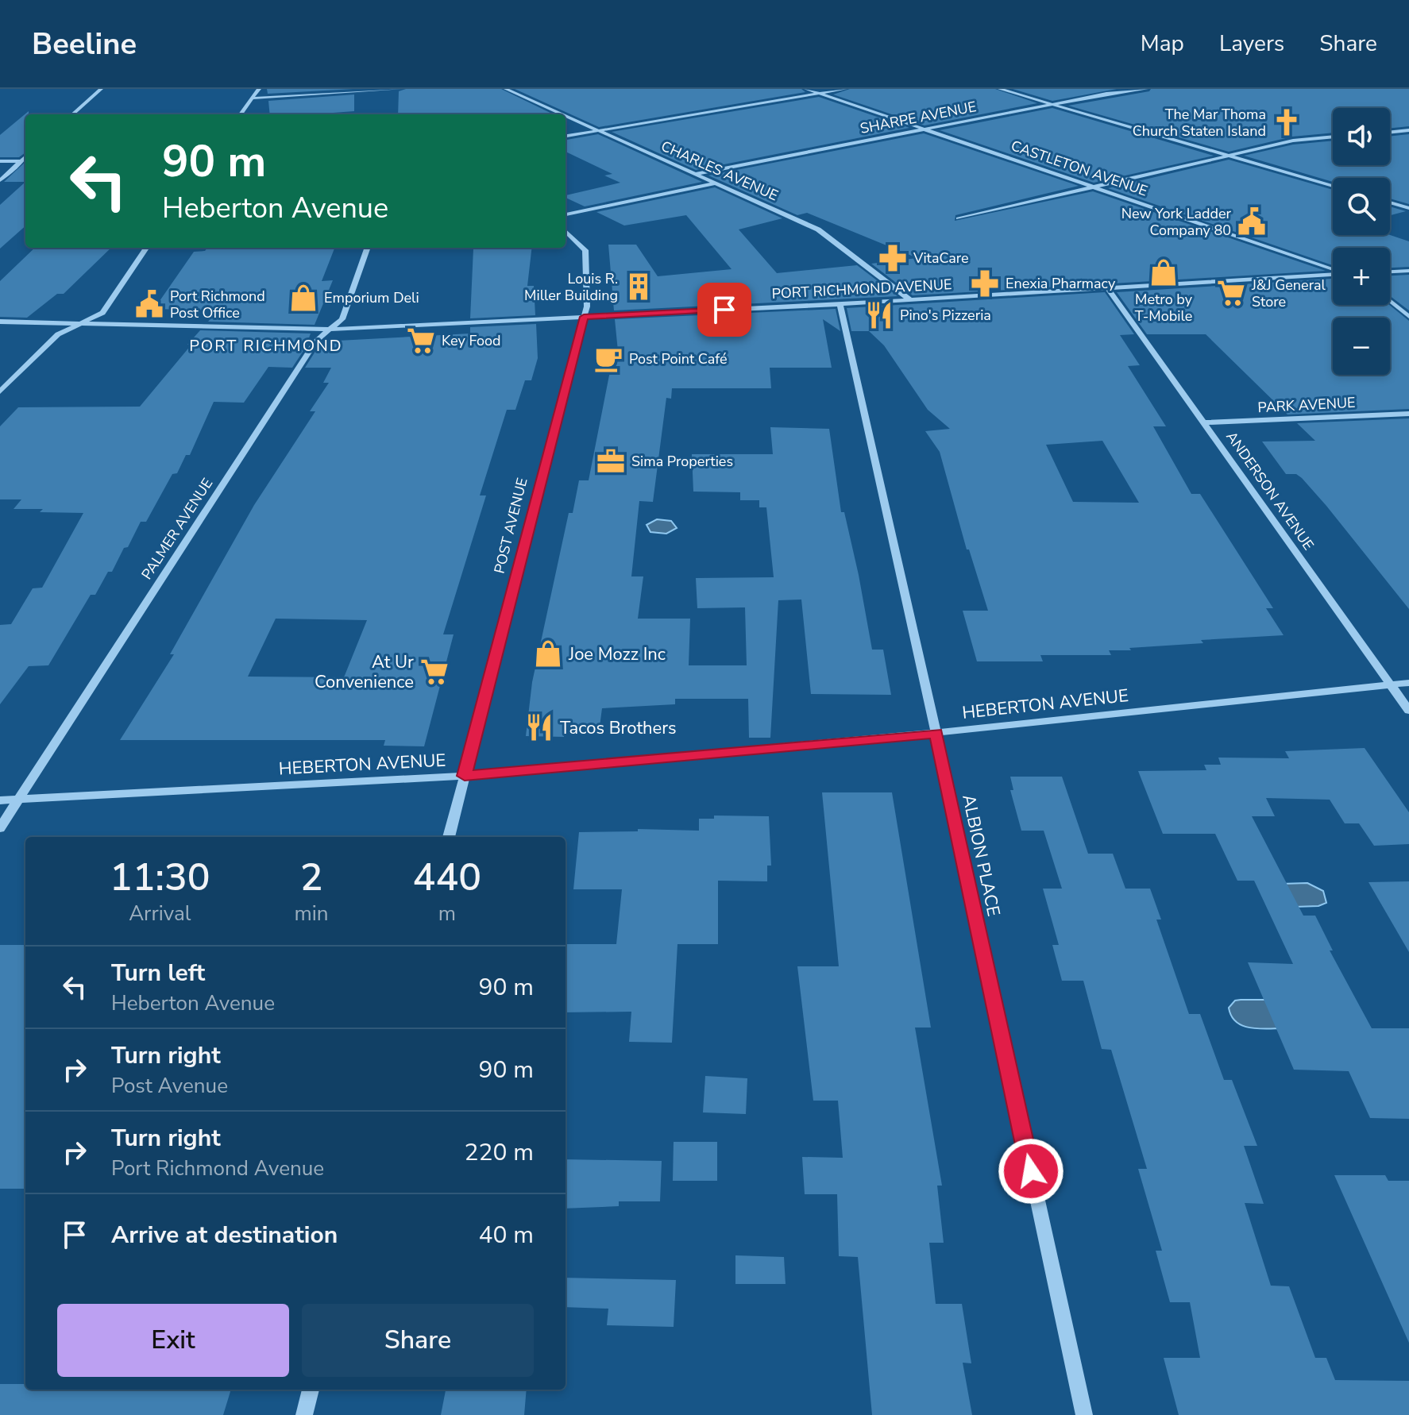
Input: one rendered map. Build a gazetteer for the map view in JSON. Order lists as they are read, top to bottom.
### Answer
{
  "streets": {
    "street": [
      "SHARPE AVENUE",
      "CASTLETON AVENUE",
      "CHARLES AVENUE",
      "PORT RICHMOND AVENUE",
      "PARK AVENUE",
      "ANDERSON AVENUE",
      "POST AVENUE",
      "PALMER AVENUE",
      "HEBERTON AVENUE",
      "ALBION PLACE"
    ]
  },
  "crossings": [
    ["SHARPE AVENUE", "CASTLETON AVENUE"],
    ["SHARPE AVENUE", "CHARLES AVENUE"],
    ["CHARLES AVENUE", "PORT RICHMOND AVENUE"],
    ["PORT RICHMOND AVENUE", "ANDERSON AVENUE"],
    ["PORT RICHMOND AVENUE", "POST AVENUE"],
    ["PORT RICHMOND AVENUE", "PALMER AVENUE"],
    ["PORT RICHMOND AVENUE", "ALBION PLACE"],
    ["PARK AVENUE", "ANDERSON AVENUE"],
    ["ANDERSON AVENUE", "HEBERTON AVENUE"],
    ["POST AVENUE", "HEBERTON AVENUE"],
    ["PALMER AVENUE", "HEBERTON AVENUE"],
    ["HEBERTON AVENUE", "ALBION PLACE"]
  ],
  "districts": ["PORT RICHMOND"],
  "places": {
    "church": ["The Mar Thoma Church Staten Island"],
    "public building": ["New York Ladder Company 80", "Port Richmond Post Office"],
    "pharmacy": ["VitaCare", "Enexia Pharmacy"],
    "shop": ["Metro by T-Mobile", "Emporium Deli", "Joe Mozz Inc"],
    "building": ["Louis R. Miller Building"],
    "supermarket": ["J&J General Store", "Key Food", "At Ur Convenience"],
    "restaurant": ["Pino's Pizzeria", "Tacos Brothers"],
    "cafe": ["Post Point Café"],
    "office": ["Sima Properties"]
  },
  "page": {
    "header": "Beeline",
    "nav": ["Map", "Layers", "Share"],
    "map_buttons": ["+", "−"],
    "turn": ["90 m", "Heberton Avenue"],
    "eta": [
      "11:30",
      "Arrival",
      "2",
      "min",
      "440",
      "m"
    ],
    "list": [
      {
        "name": "Turn left",
        "note": "Heberton Avenue",
        "value": "90 m"
      },
      {
        "name": "Turn right",
        "note": "Post Avenue",
        "value": "90 m"
      },
      {
        "name": "Turn right",
        "note": "Port Richmond Avenue",
        "value": "220 m"
      },
      {
        "name": "Arrive at destination",
        "value": "40 m"
      }
    ],
    "buttons": ["Exit", "Share"]
  }
}
